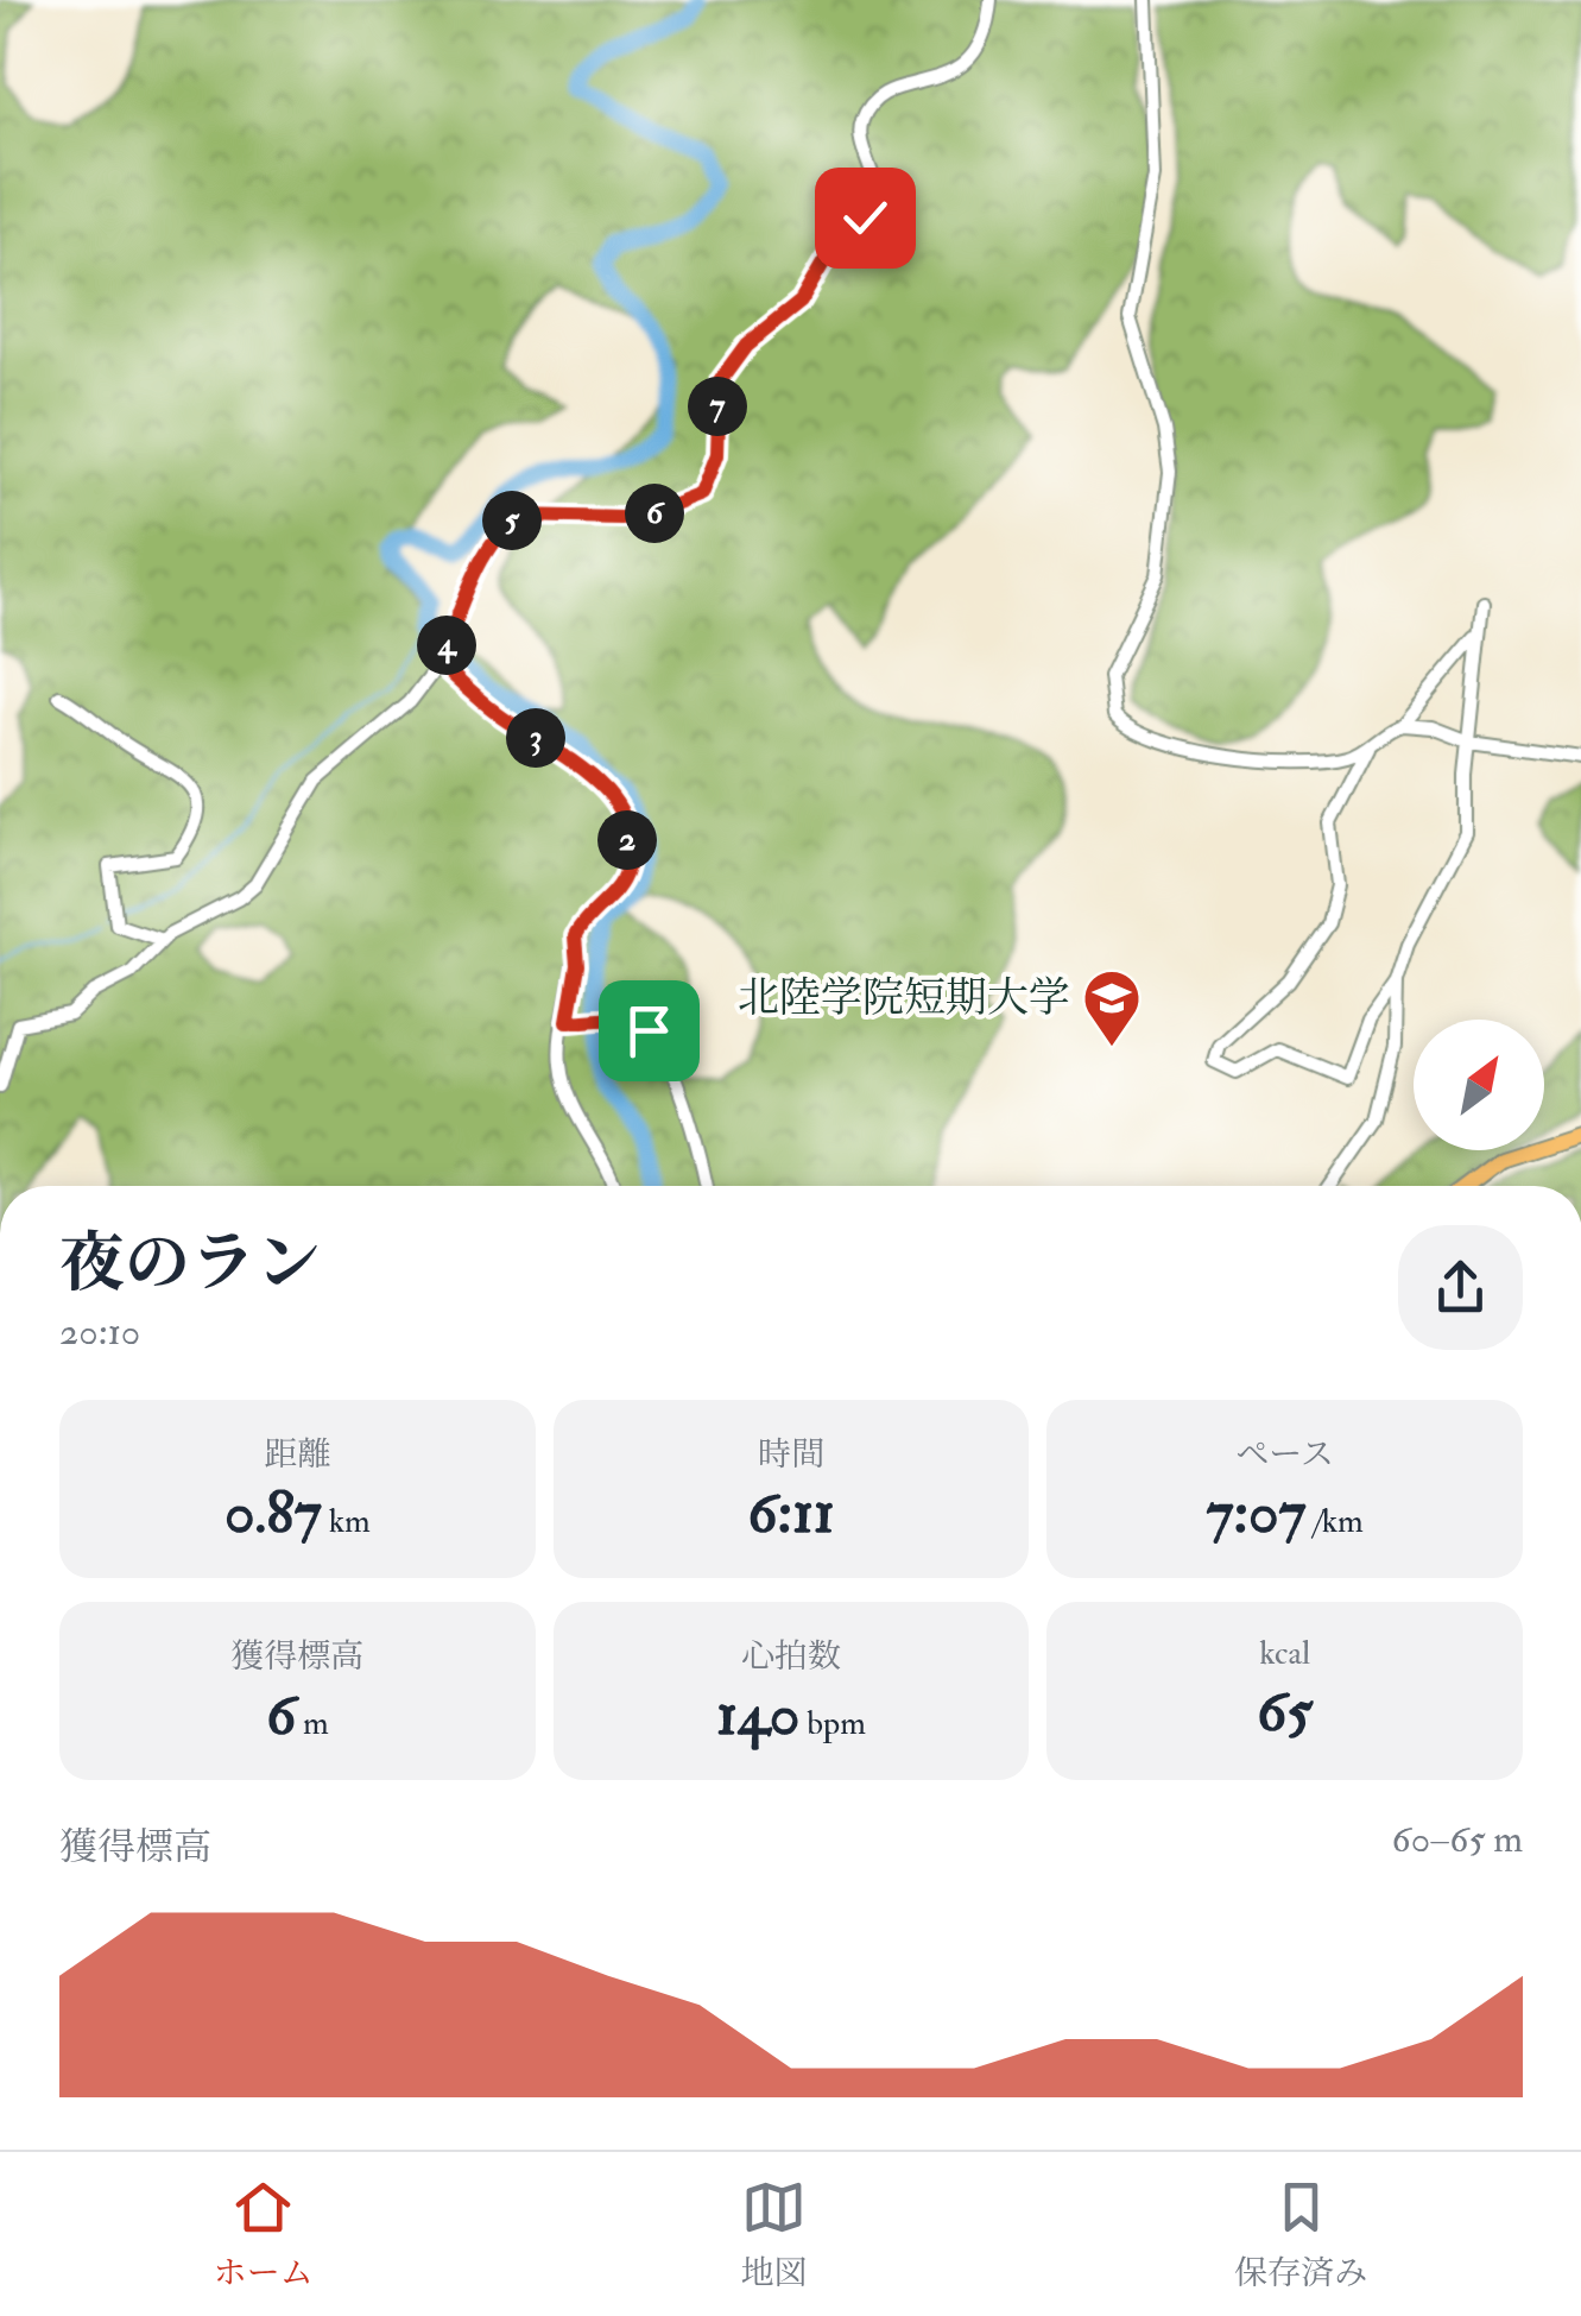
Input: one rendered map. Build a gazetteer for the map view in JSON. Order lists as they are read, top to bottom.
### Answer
{
  "places": {
    "school or university": ["北陸学院短期大学"]
  },
  "north": "top right",
  "page": {
    "pins": [
      "7",
      "6",
      "5",
      "4",
      "3",
      "2"
    ],
    "heading": ["夜のラン", "20:10"],
    "stats": [
      ["距離", "0.87 km"],
      ["時間", "6:11"],
      ["ペース", "7:07 /km"],
      ["獲得標高", "6 m"],
      ["心拍数", "140 bpm"],
      ["kcal", "65"]
    ],
    "chart": ["獲得標高", "60–65 m"],
    "tabs": ["ホーム", "地図", "保存済み"]
  }
}
